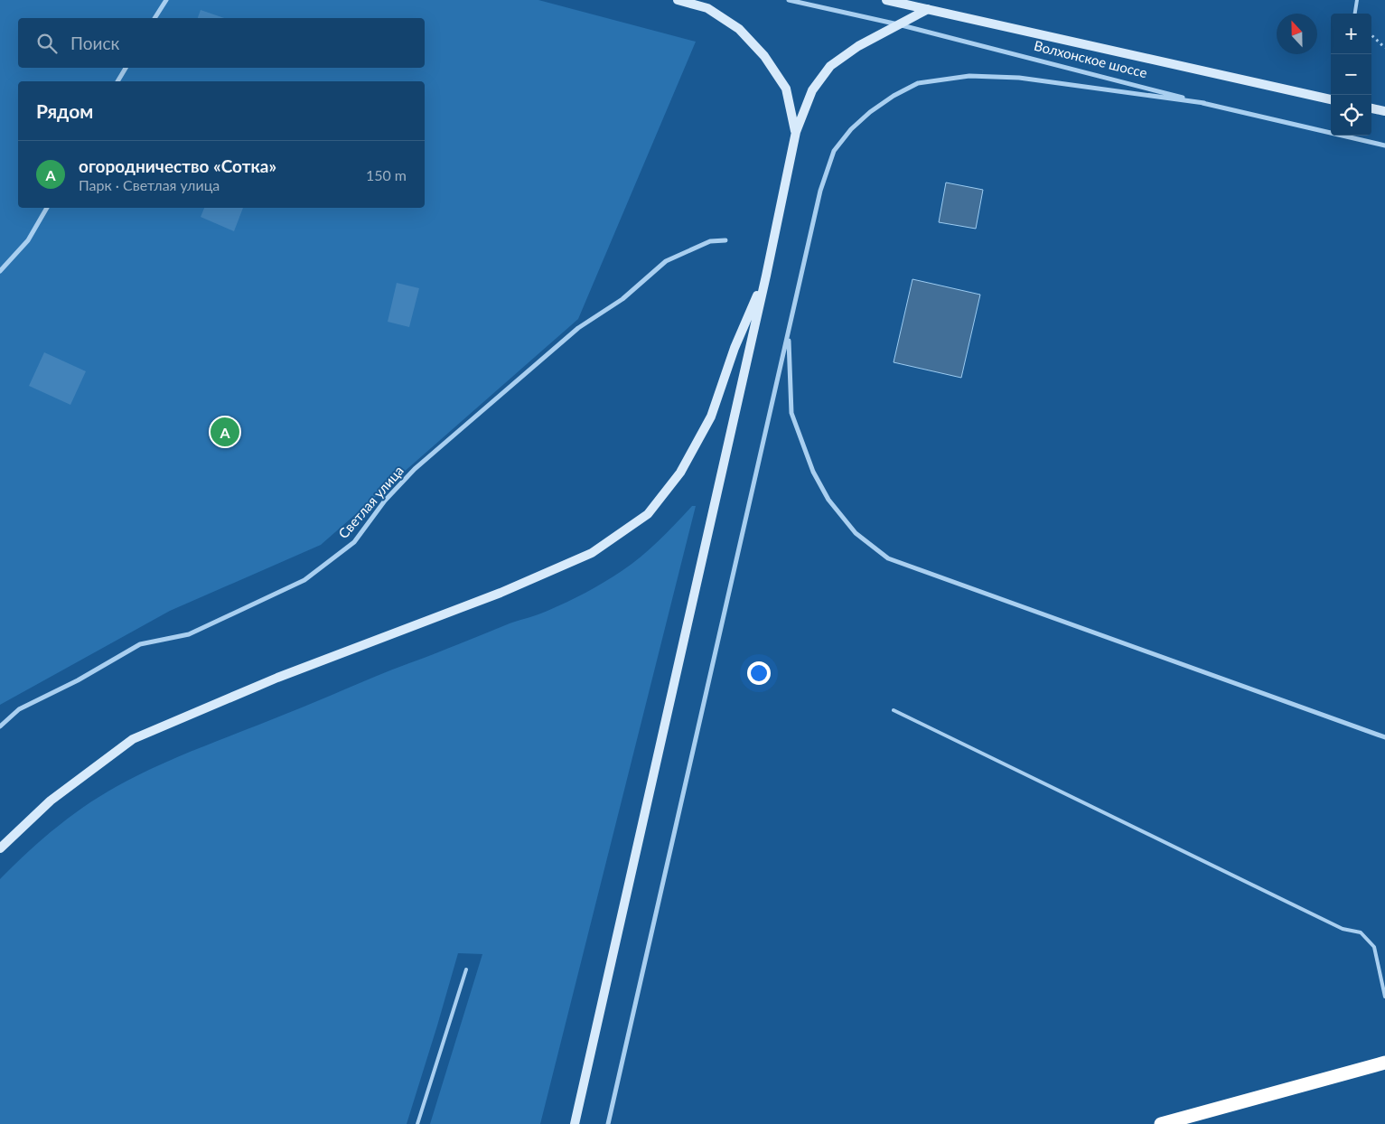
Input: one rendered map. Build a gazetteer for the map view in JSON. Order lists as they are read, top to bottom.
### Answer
{
  "streets": {
    "main road": ["Волхонское шоссе"],
    "street": ["Светлая улица"]
  },
  "north": "top",
  "page": {
    "map_buttons": ["+", "−"],
    "search": "Поиск",
    "heading": "Рядом",
    "list": [
      {
        "mark": "A",
        "name": "огородничество «Сотка»",
        "note": "Парк · Светлая улица",
        "value": "150 m"
      }
    ],
    "pins": "A"
  }
}
